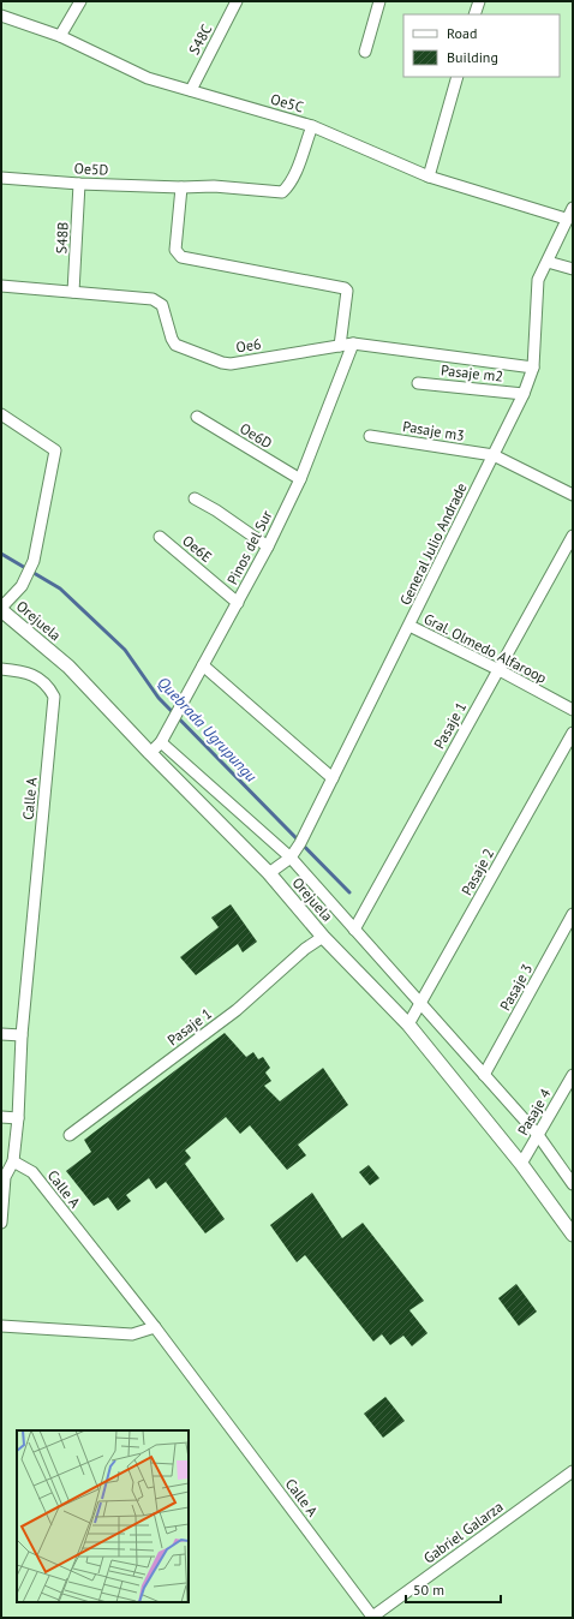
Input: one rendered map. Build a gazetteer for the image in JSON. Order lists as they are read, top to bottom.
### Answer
{
  "streets": {
    "street": [
      "S48C",
      "Oe5C",
      "Oe5D",
      "S48B",
      "Oe6",
      "Pasaje m2",
      "Pasaje m3",
      "Oe6D",
      "General Julio Andrade",
      "Pinos del Sur",
      "Oe6E",
      "Orejuela",
      "Gral. Olmedo Alfaroop",
      "Pasaje 1",
      "Calle A",
      "Pasaje 2",
      "Pasaje 3",
      "Pasaje 4",
      "Gabriel Galarza"
    ]
  },
  "crossings": [
    ["S48C", "Oe5C"],
    ["Oe5C", "Oe5D"],
    ["Oe5C", "General Julio Andrade"],
    ["Oe5D", "S48B"],
    ["S48B", "Oe6"],
    ["Oe6", "General Julio Andrade"],
    ["Oe6", "Pinos del Sur"],
    ["Pasaje m2", "General Julio Andrade"],
    ["Pasaje m3", "General Julio Andrade"],
    ["Oe6D", "Pinos del Sur"],
    ["General Julio Andrade", "Orejuela"],
    ["General Julio Andrade", "Gral. Olmedo Alfaroop"],
    ["Pinos del Sur", "Oe6E"],
    ["Pinos del Sur", "Orejuela"],
    ["Orejuela", "Pasaje 1"],
    ["Orejuela", "Pasaje 2"],
    ["Orejuela", "Pasaje 4"],
    ["Gral. Olmedo Alfaroop", "Pasaje 1"],
    ["Calle A", "Gabriel Galarza"]
  ],
  "water": ["Quebrada Ugrupungu"],
  "legend": ["Road", "Building"],
  "scale_bar": "50 m"
}
